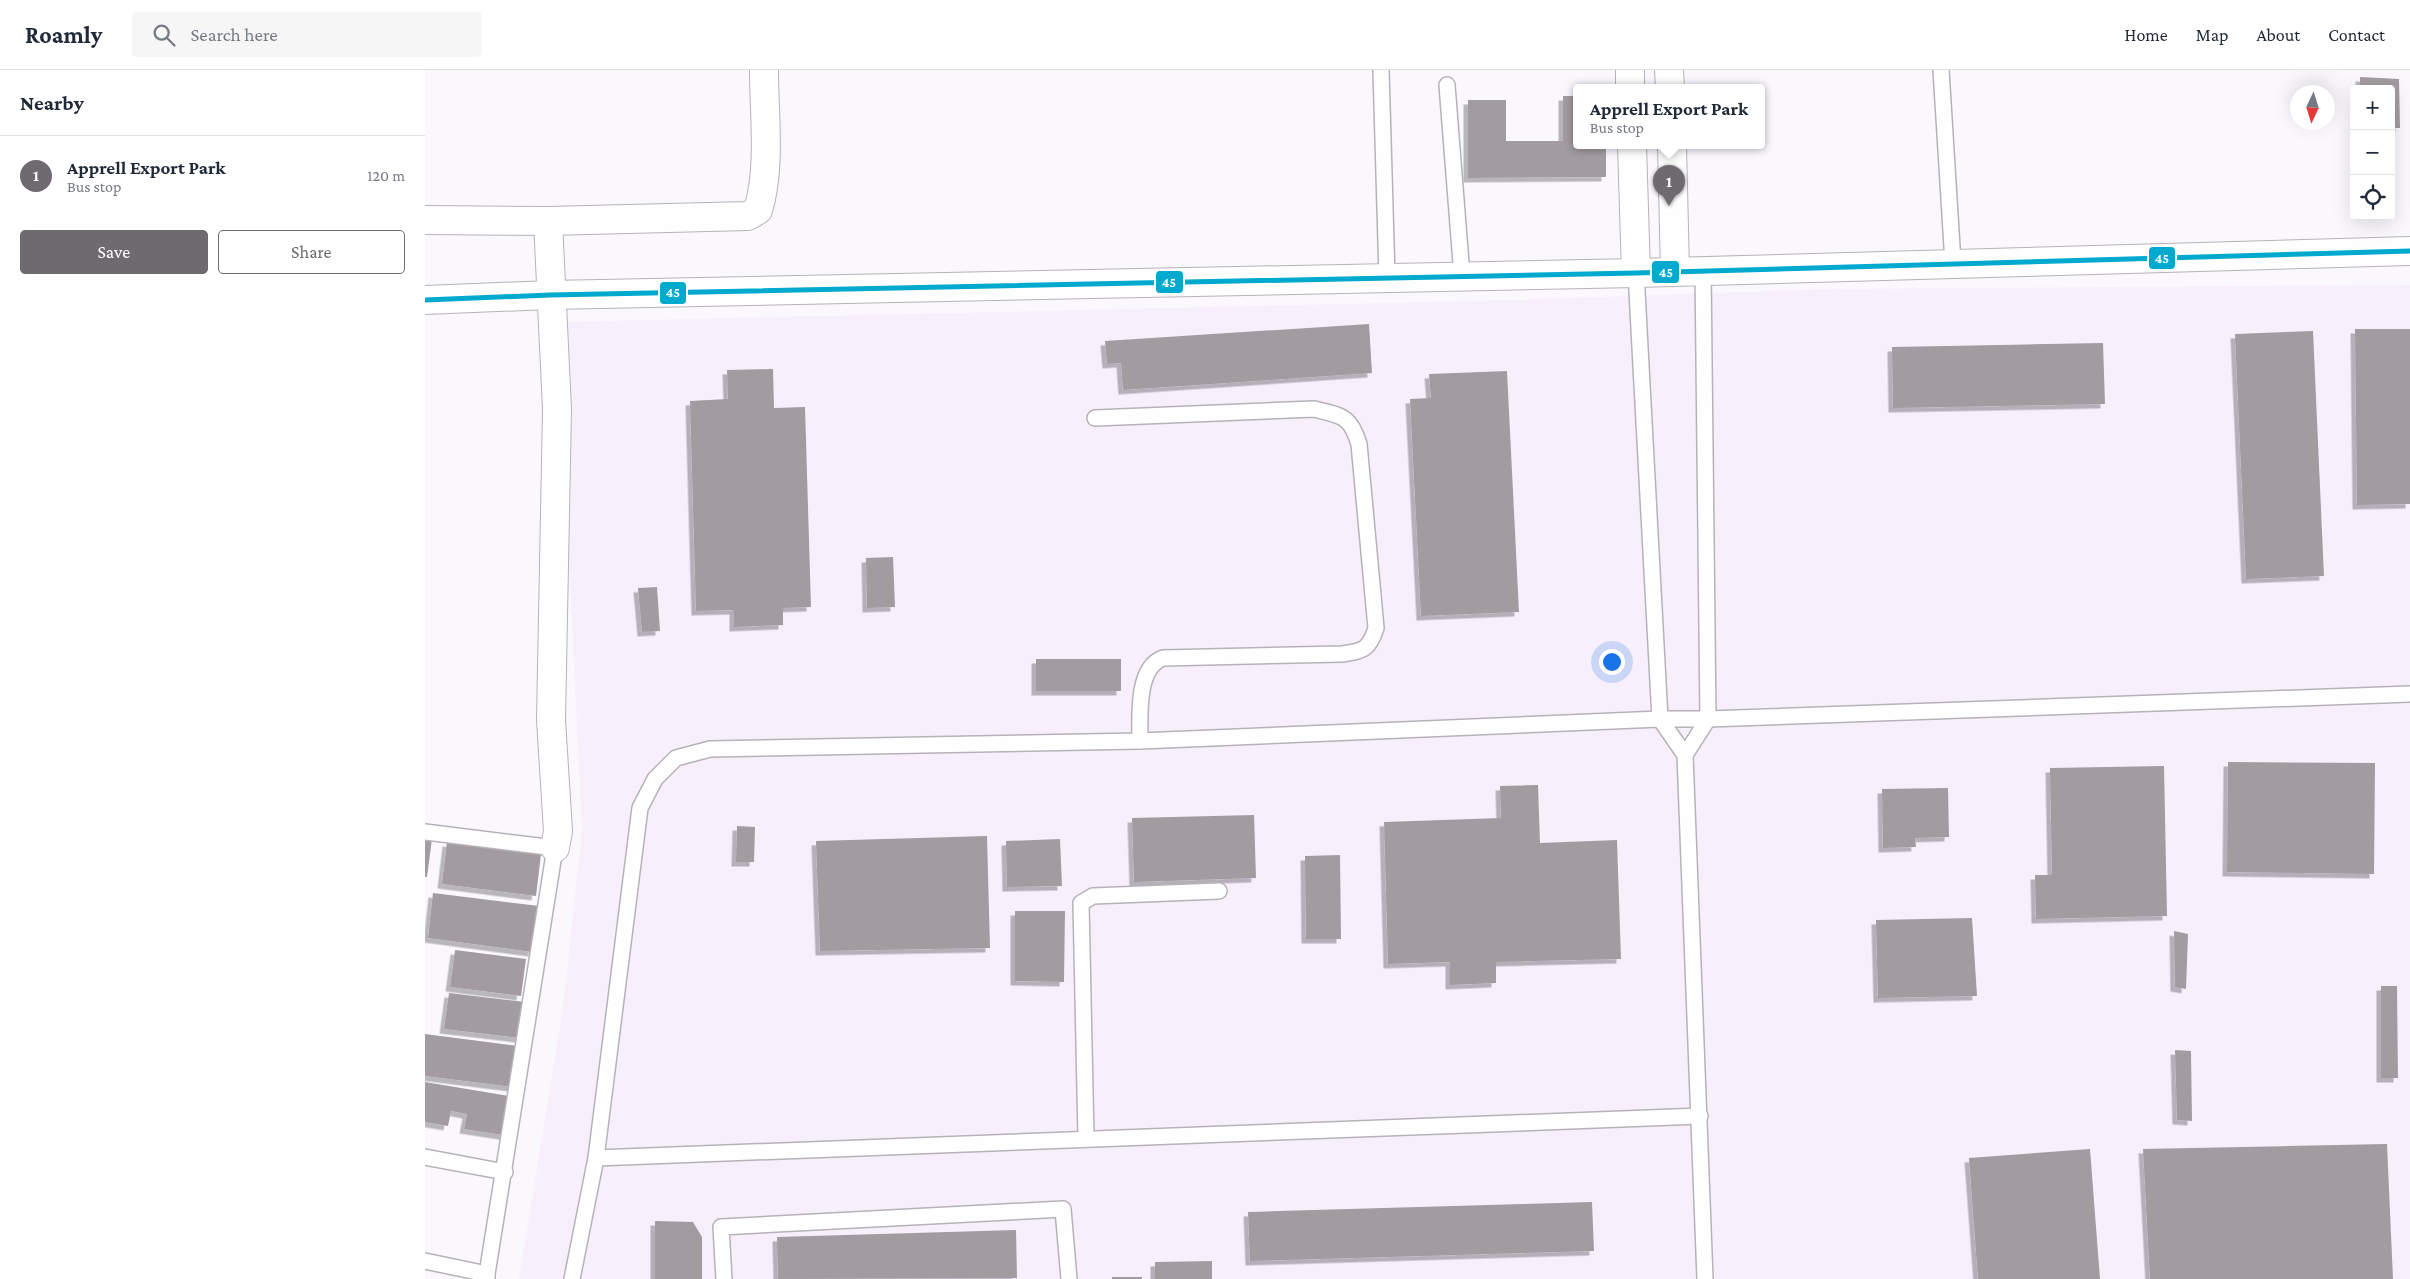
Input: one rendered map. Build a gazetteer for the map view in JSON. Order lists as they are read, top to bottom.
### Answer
{
  "lines": ["transit line 45"],
  "north": "bottom",
  "page": {
    "header": "Roamly",
    "search": "Search here",
    "nav": [
      "Home",
      "Map",
      "About",
      "Contact"
    ],
    "heading": "Nearby",
    "popup": ["Apprell Export Park", "Bus stop"],
    "map_buttons": ["+", "−"],
    "list": [
      {
        "mark": "1",
        "name": "Apprell Export Park",
        "note": "Bus stop",
        "value": "120 m"
      }
    ],
    "pins": "1",
    "buttons": ["Save", "Share"]
  }
}
